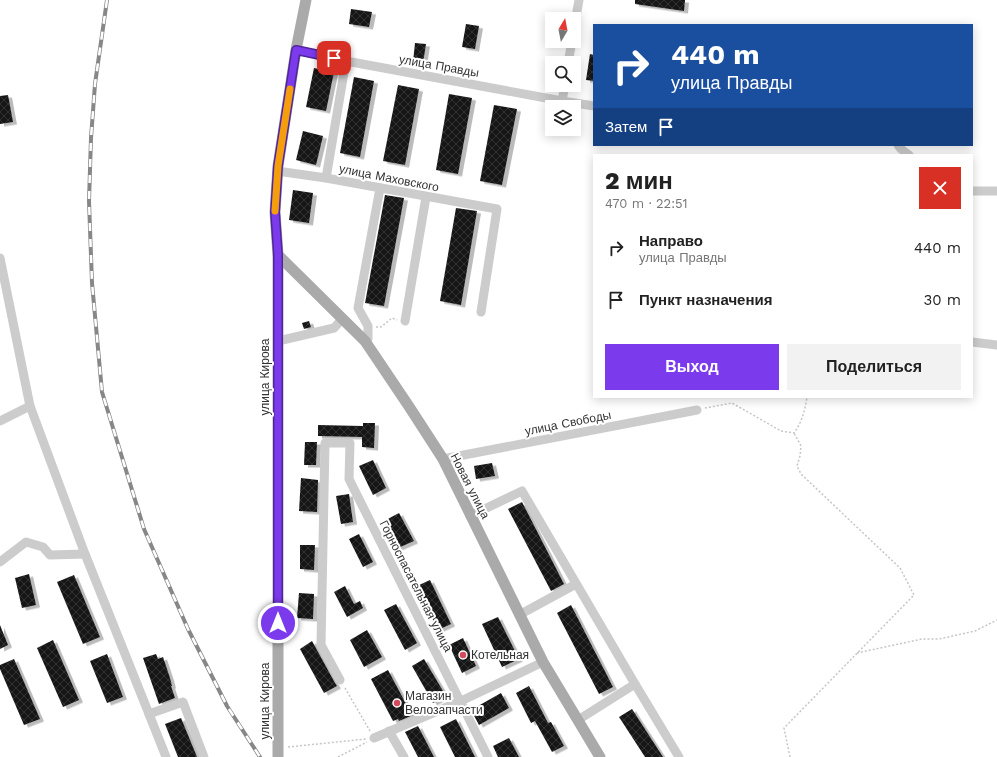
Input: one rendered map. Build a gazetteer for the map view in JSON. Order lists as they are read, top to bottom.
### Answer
{
  "streets": {
    "main road": ["улица Кирова", "Новая улица"],
    "street": [
      "улица Правды",
      "улица Маховского",
      "улица Свободы",
      "Горноспасательная улица"
    ]
  },
  "crossings": [
    ["улица Правды", "улица Кирова"],
    ["улица Маховского", "улица Кирова"],
    ["улица Кирова", "Новая улица"],
    ["улица Свободы", "Новая улица"]
  ],
  "places": ["Котельная", "Магазин Велозапчасти"],
  "north": "top",
  "page": {
    "turn": ["440 m", "улица Правды"],
    "then": "Затем",
    "heading": ["2 мин", "470 m · 22:51"],
    "list": [
      {
        "name": "Направо",
        "note": "улица Правды",
        "value": "440 m"
      },
      {
        "name": "Пункт назначения",
        "value": "30 m"
      }
    ],
    "buttons": ["Выход", "Поделиться"]
  }
}
